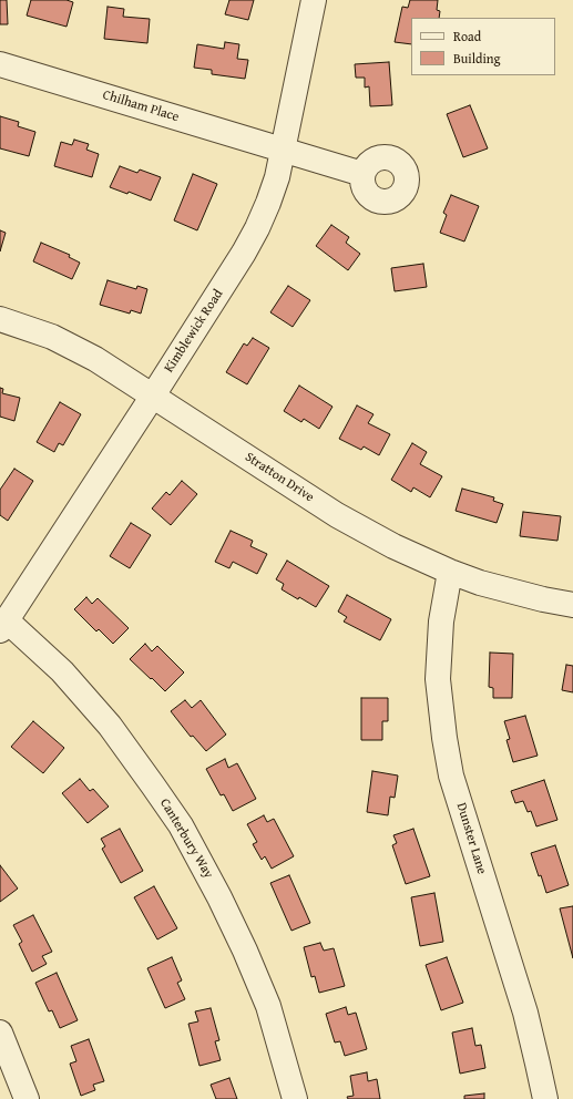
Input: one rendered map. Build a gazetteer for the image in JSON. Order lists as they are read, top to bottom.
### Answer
{
  "streets": {
    "street": [
      "Chilham Place",
      "Kimblewick Road",
      "Stratton Drive",
      "Canterbury Way",
      "Dunster Lane"
    ]
  },
  "crossings": [
    ["Chilham Place", "Kimblewick Road"],
    ["Kimblewick Road", "Stratton Drive"],
    ["Kimblewick Road", "Canterbury Way"],
    ["Stratton Drive", "Dunster Lane"]
  ],
  "legend": ["Road", "Building"]
}
